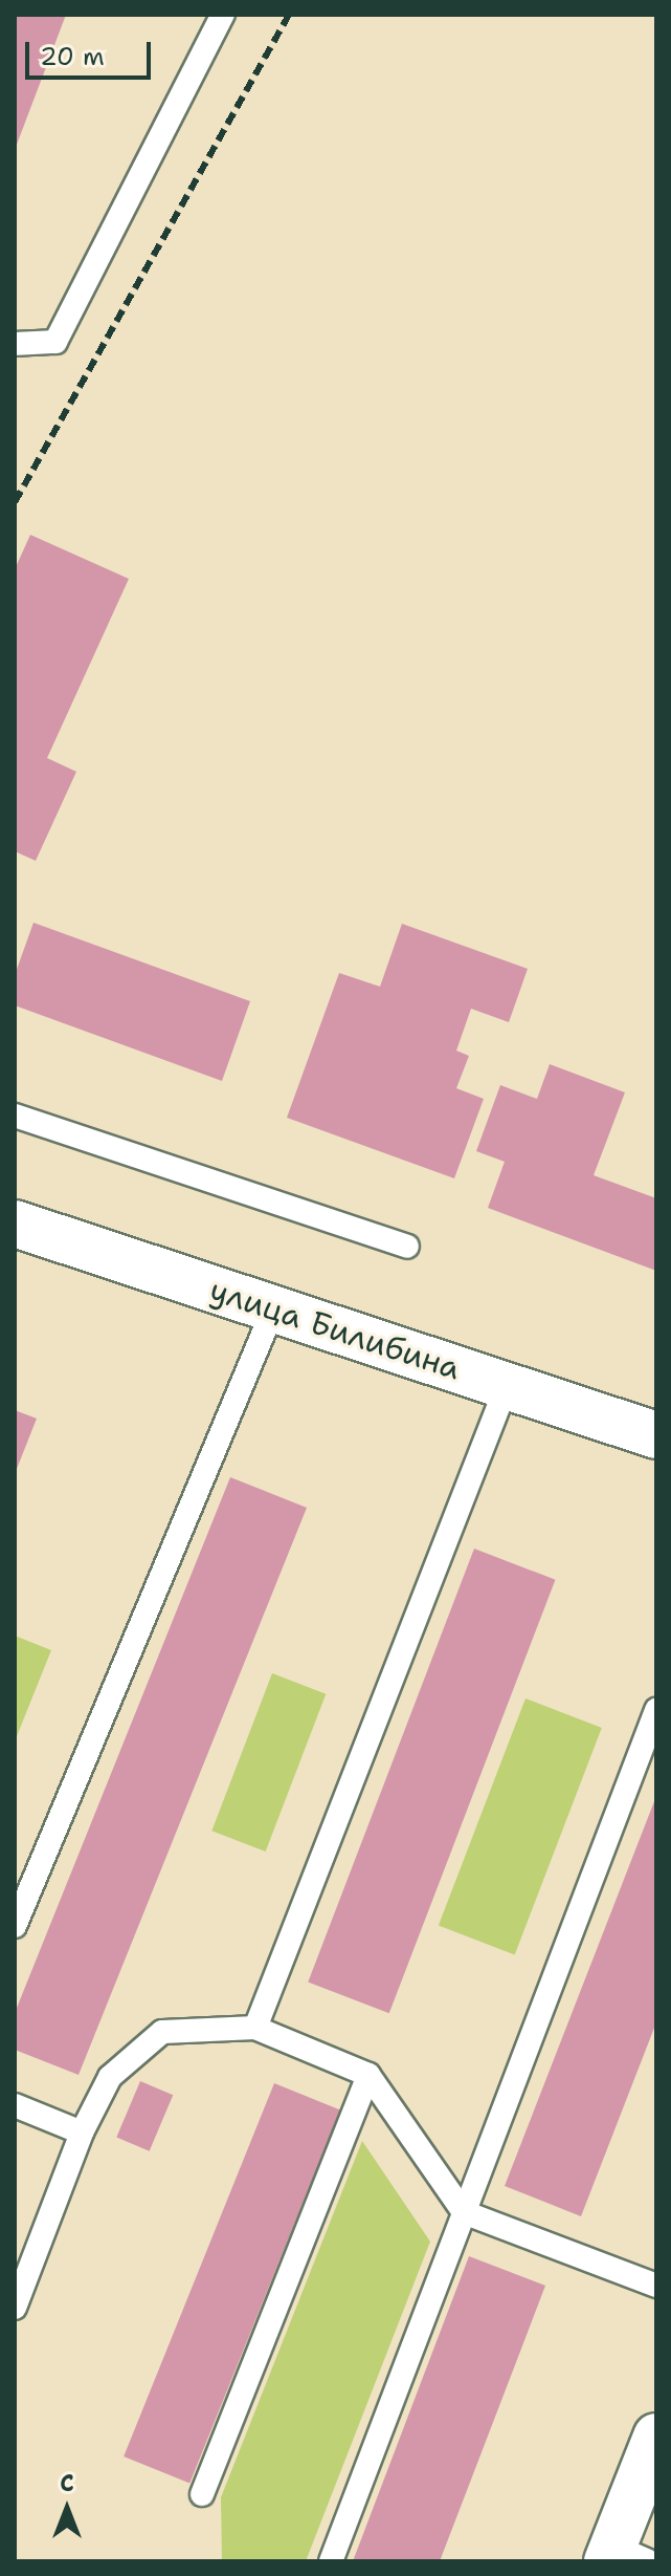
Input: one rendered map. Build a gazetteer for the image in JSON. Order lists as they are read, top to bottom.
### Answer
{
  "streets": {
    "main road": ["улица Билибина"]
  },
  "scale_bar": "20 m",
  "north": "top"
}
